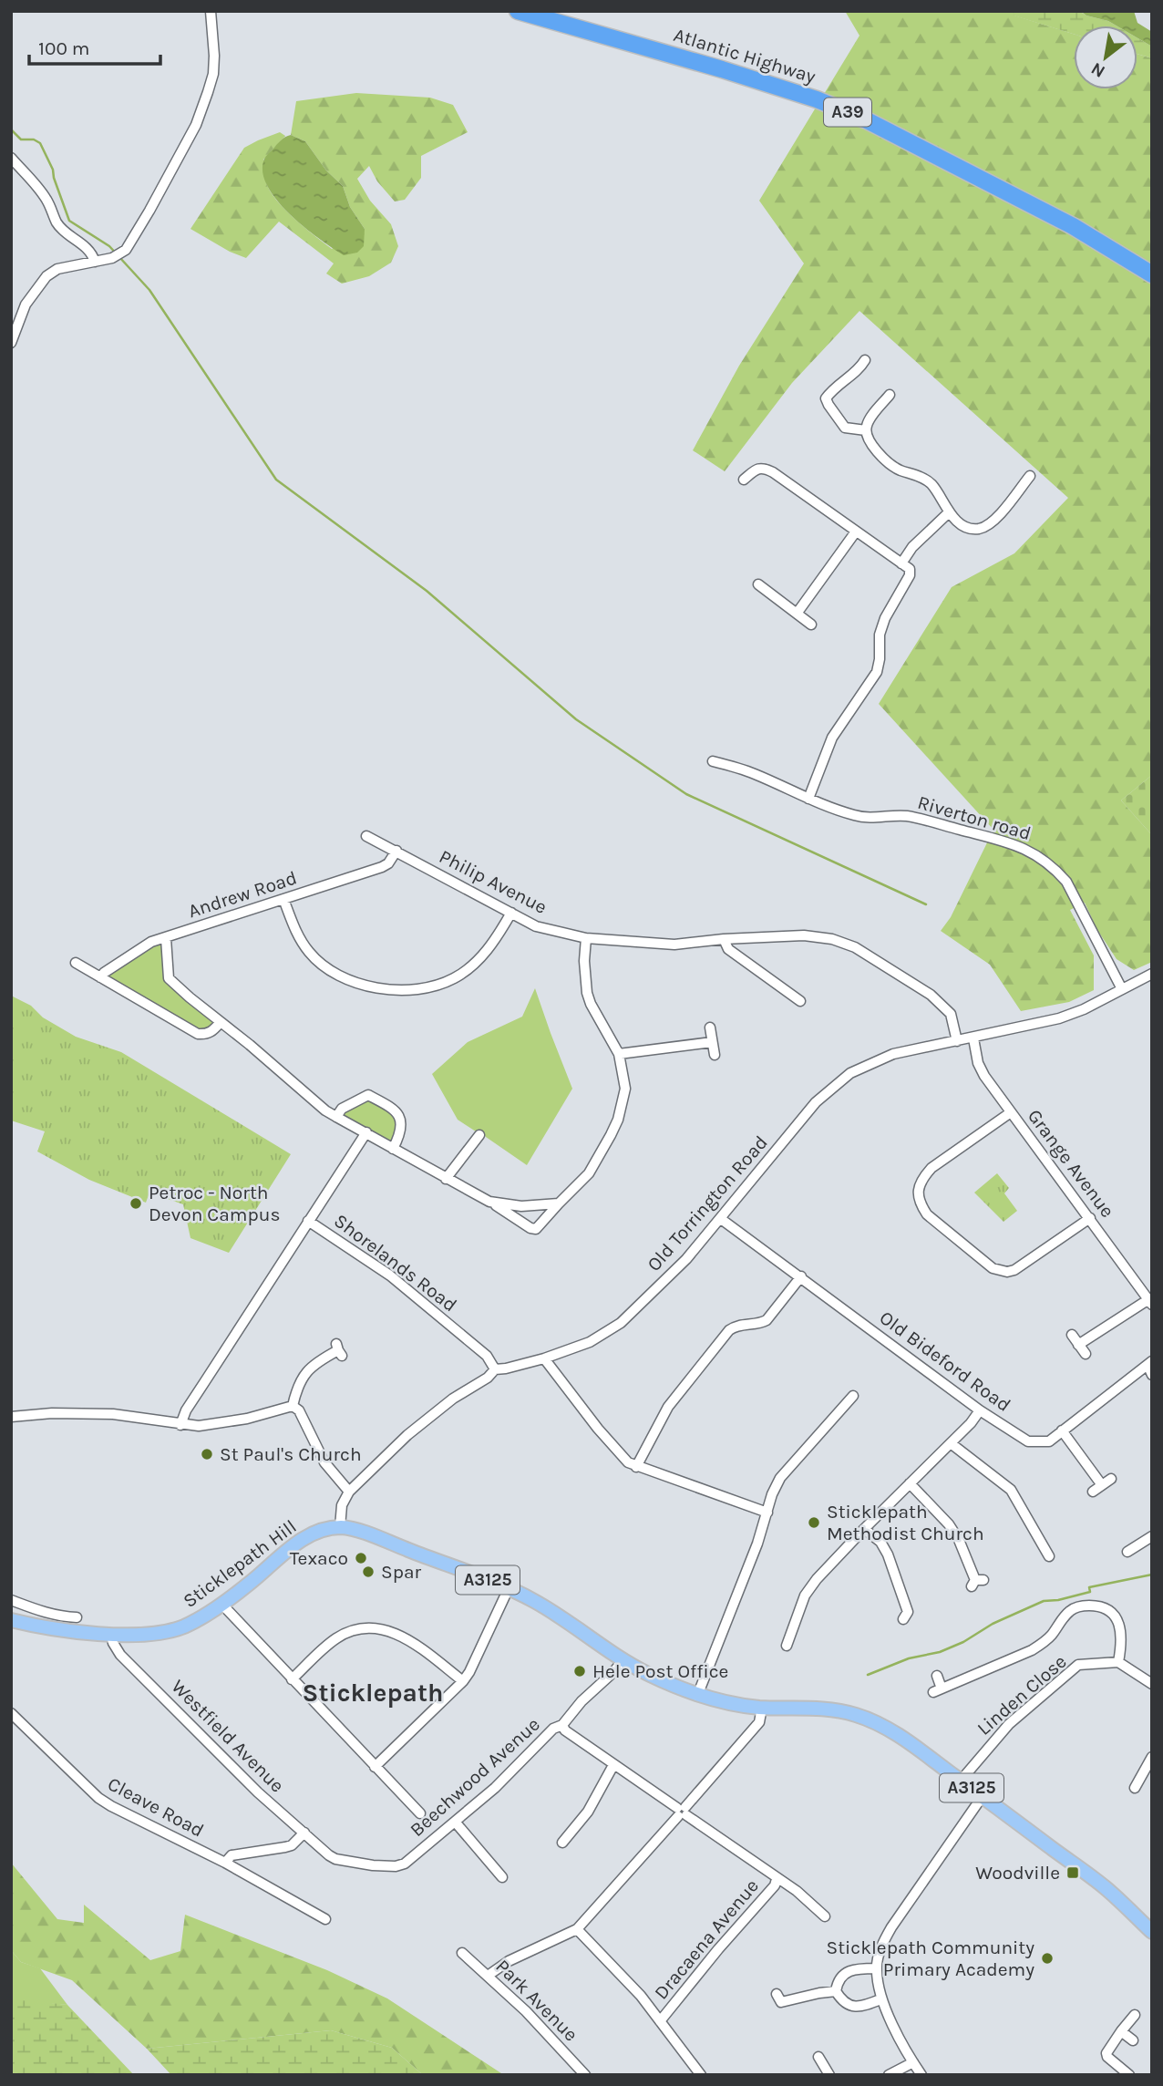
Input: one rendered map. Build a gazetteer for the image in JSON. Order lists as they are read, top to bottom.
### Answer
{
  "streets": {
    "highway": ["Atlantic Highway", "A39"],
    "main road": ["Sticklepath Hill", "A3125"],
    "street": [
      "Riverton road",
      "Philip Avenue",
      "Andrew Road",
      "Grange Avenue",
      "Old Torrington Road",
      "Shorelands Road",
      "Old Bideford Road",
      "Linden Close",
      "Westfield Avenue",
      "Beechwood Avenue",
      "Cleave Road",
      "Dracaena Avenue",
      "Park Avenue"
    ]
  },
  "crossings": [
    ["Riverton road", "Old Torrington Road"],
    ["Philip Avenue", "Andrew Road"],
    ["Philip Avenue", "Old Torrington Road"],
    ["Grange Avenue", "Old Torrington Road"],
    ["Old Torrington Road", "Shorelands Road"],
    ["Old Torrington Road", "Old Bideford Road"],
    ["Sticklepath Hill", "A3125"],
    ["Sticklepath Hill", "Westfield Avenue"],
    ["A3125", "Linden Close"],
    ["A3125", "Beechwood Avenue"],
    ["Westfield Avenue", "Beechwood Avenue"]
  ],
  "districts": ["Sticklepath"],
  "places": {
    "other": [
      "Petroc - North Devon Campus",
      "St Paul's Church",
      "Sticklepath Methodist Church",
      "Texaco",
      "Spar",
      "Hele Post Office",
      "Sticklepath Community Primary Academy"
    ],
    "transit": ["Woodville"]
  },
  "scale_bar": "100 m",
  "north": "bottom left"
}
